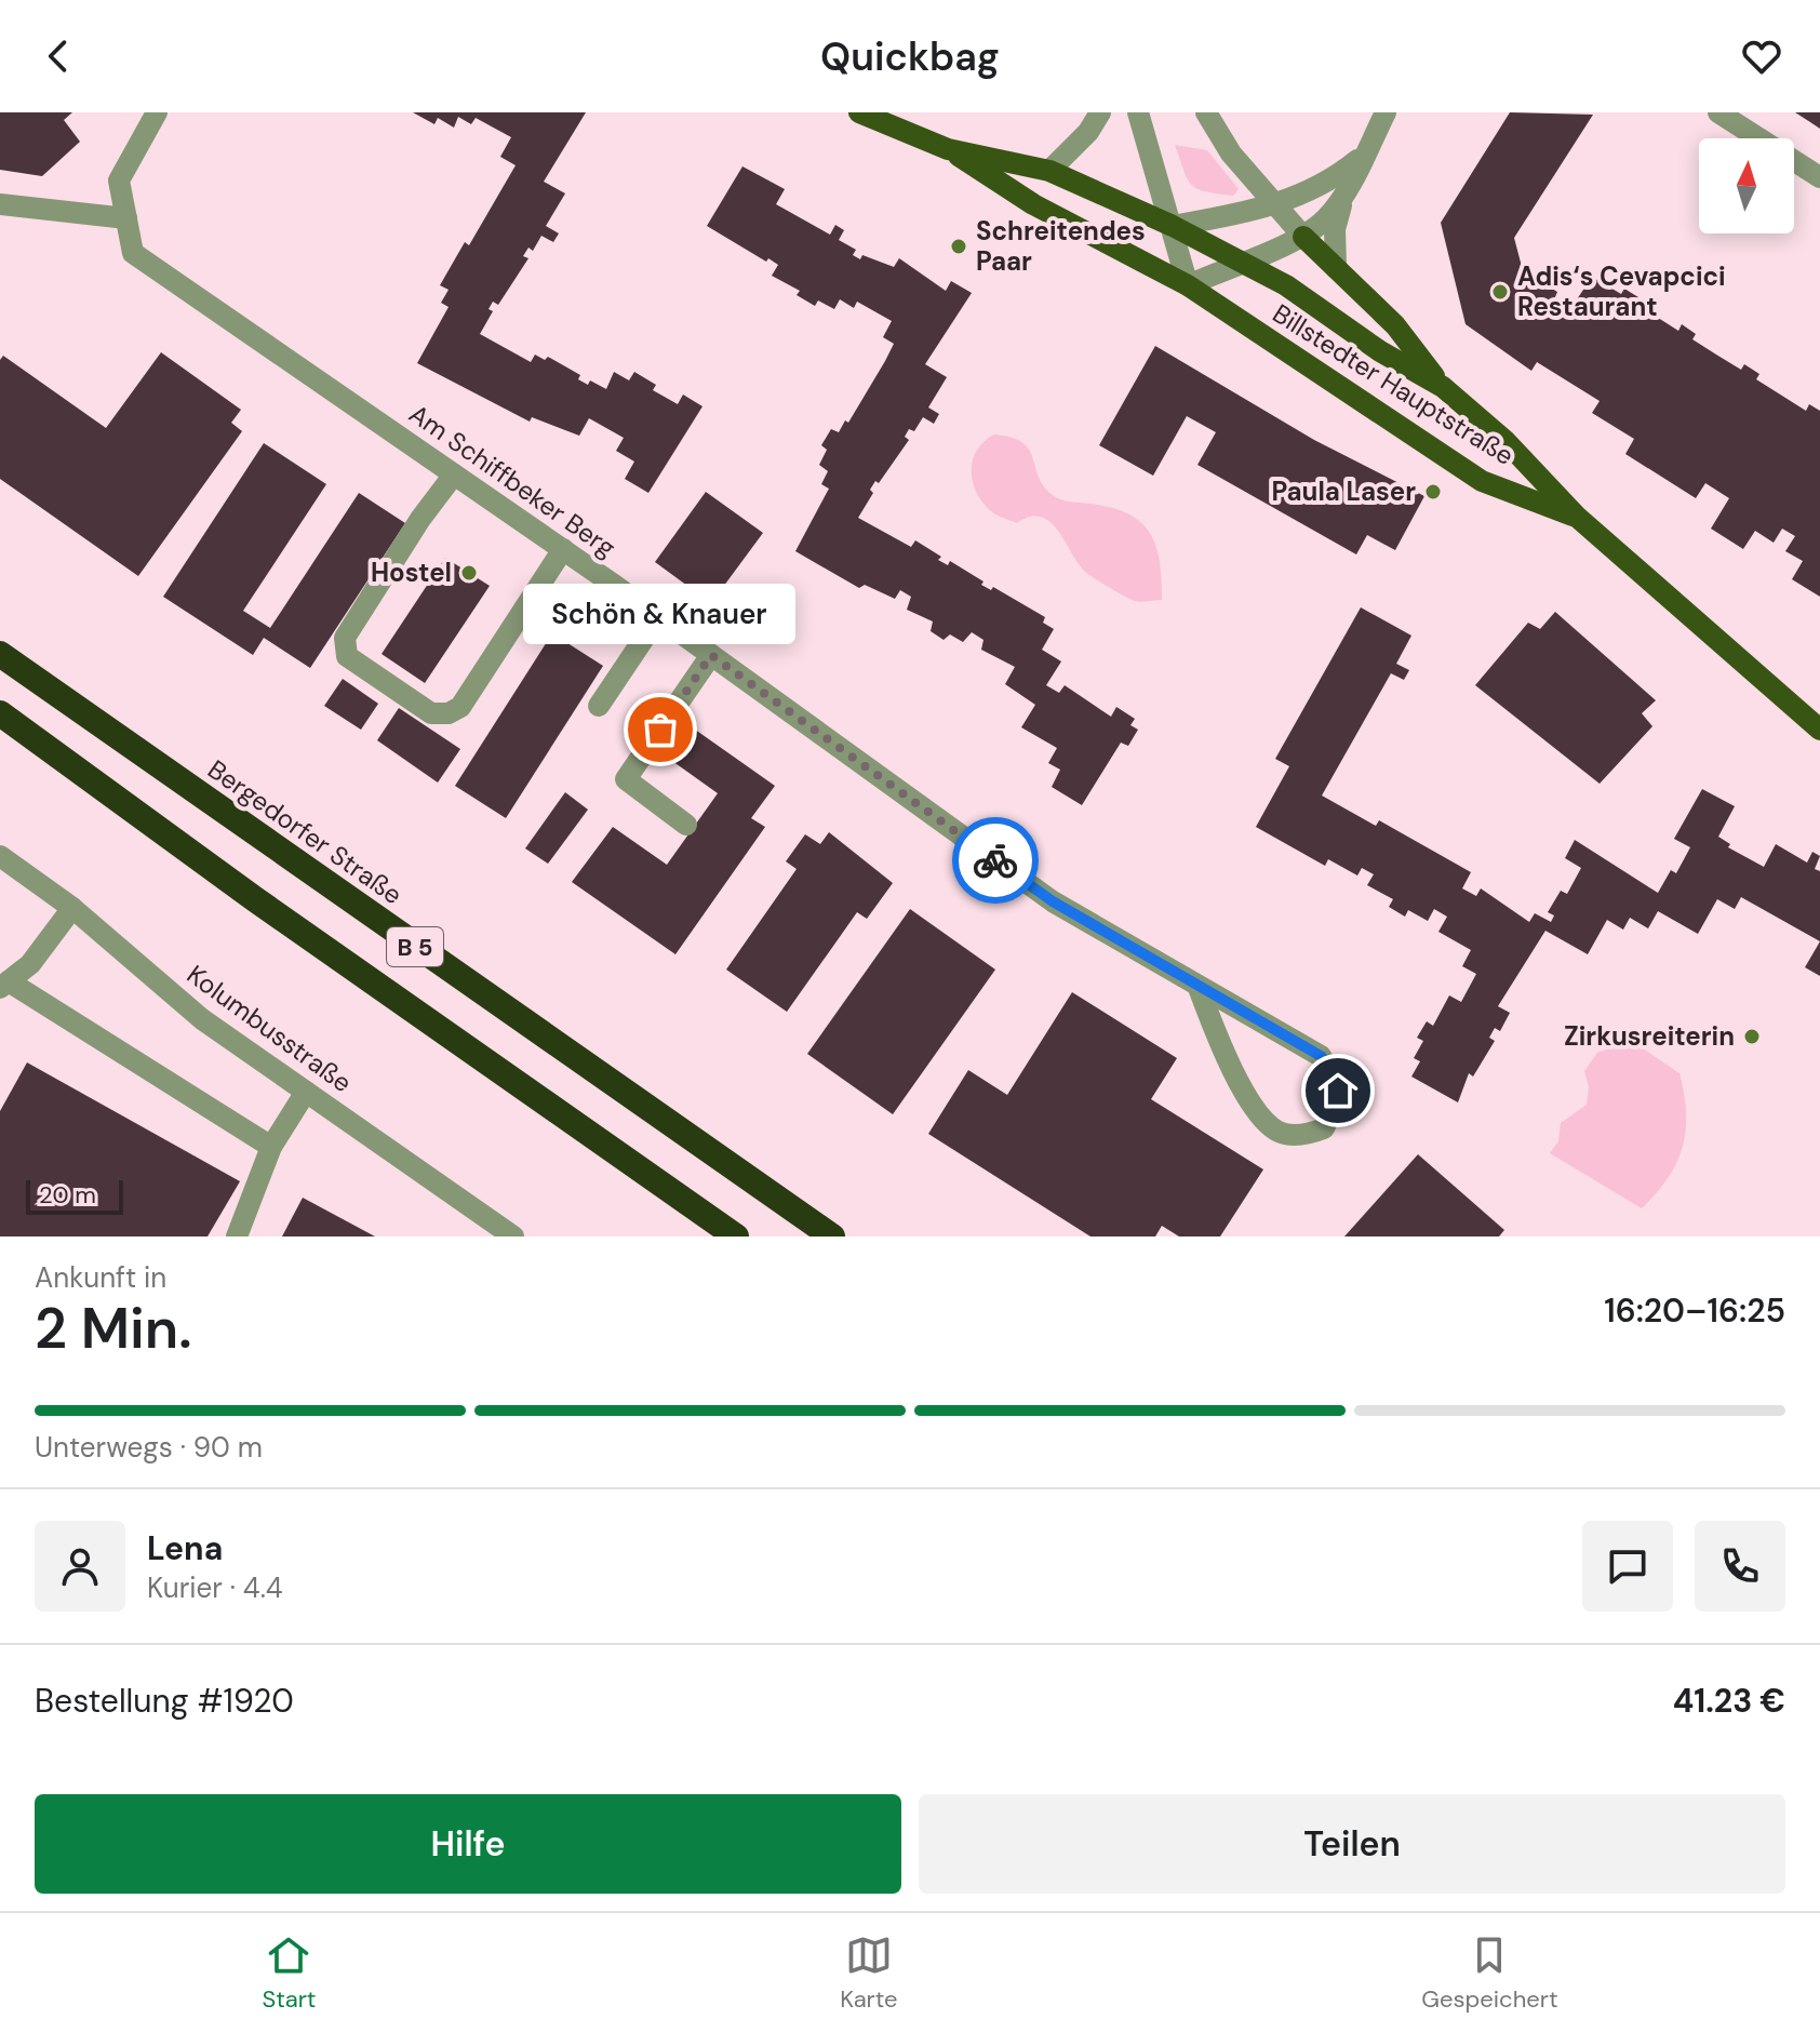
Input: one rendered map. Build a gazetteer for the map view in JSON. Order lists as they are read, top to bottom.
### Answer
{
  "streets": {
    "highway": ["Bergedorfer Straße", "B 5"],
    "main road": ["Billstedter Hauptstraße"],
    "street": ["Am Schiffbeker Berg", "Kolumbusstraße"]
  },
  "places": [
    "Schreitendes Paar",
    "Adis‘s Cevapcici Restaurant",
    "Paula Laser",
    "Hostel",
    "Schön & Knauer",
    "Zirkusreiterin"
  ],
  "scale_bar": "20 m",
  "north": "top",
  "page": {
    "header": "Quickbag",
    "bubble": "Schön & Knauer",
    "scale": "20 m",
    "heading": ["2 Min.", "Ankunft in", "16:20–16:25"],
    "panel": [
      "Lena",
      "Kurier · 4.4",
      "Bestellung #1920",
      "41.23 €"
    ],
    "bar": "Unterwegs · 90 m",
    "buttons": ["Hilfe", "Teilen"],
    "tabs": ["Start", "Karte", "Gespeichert"]
  }
}
